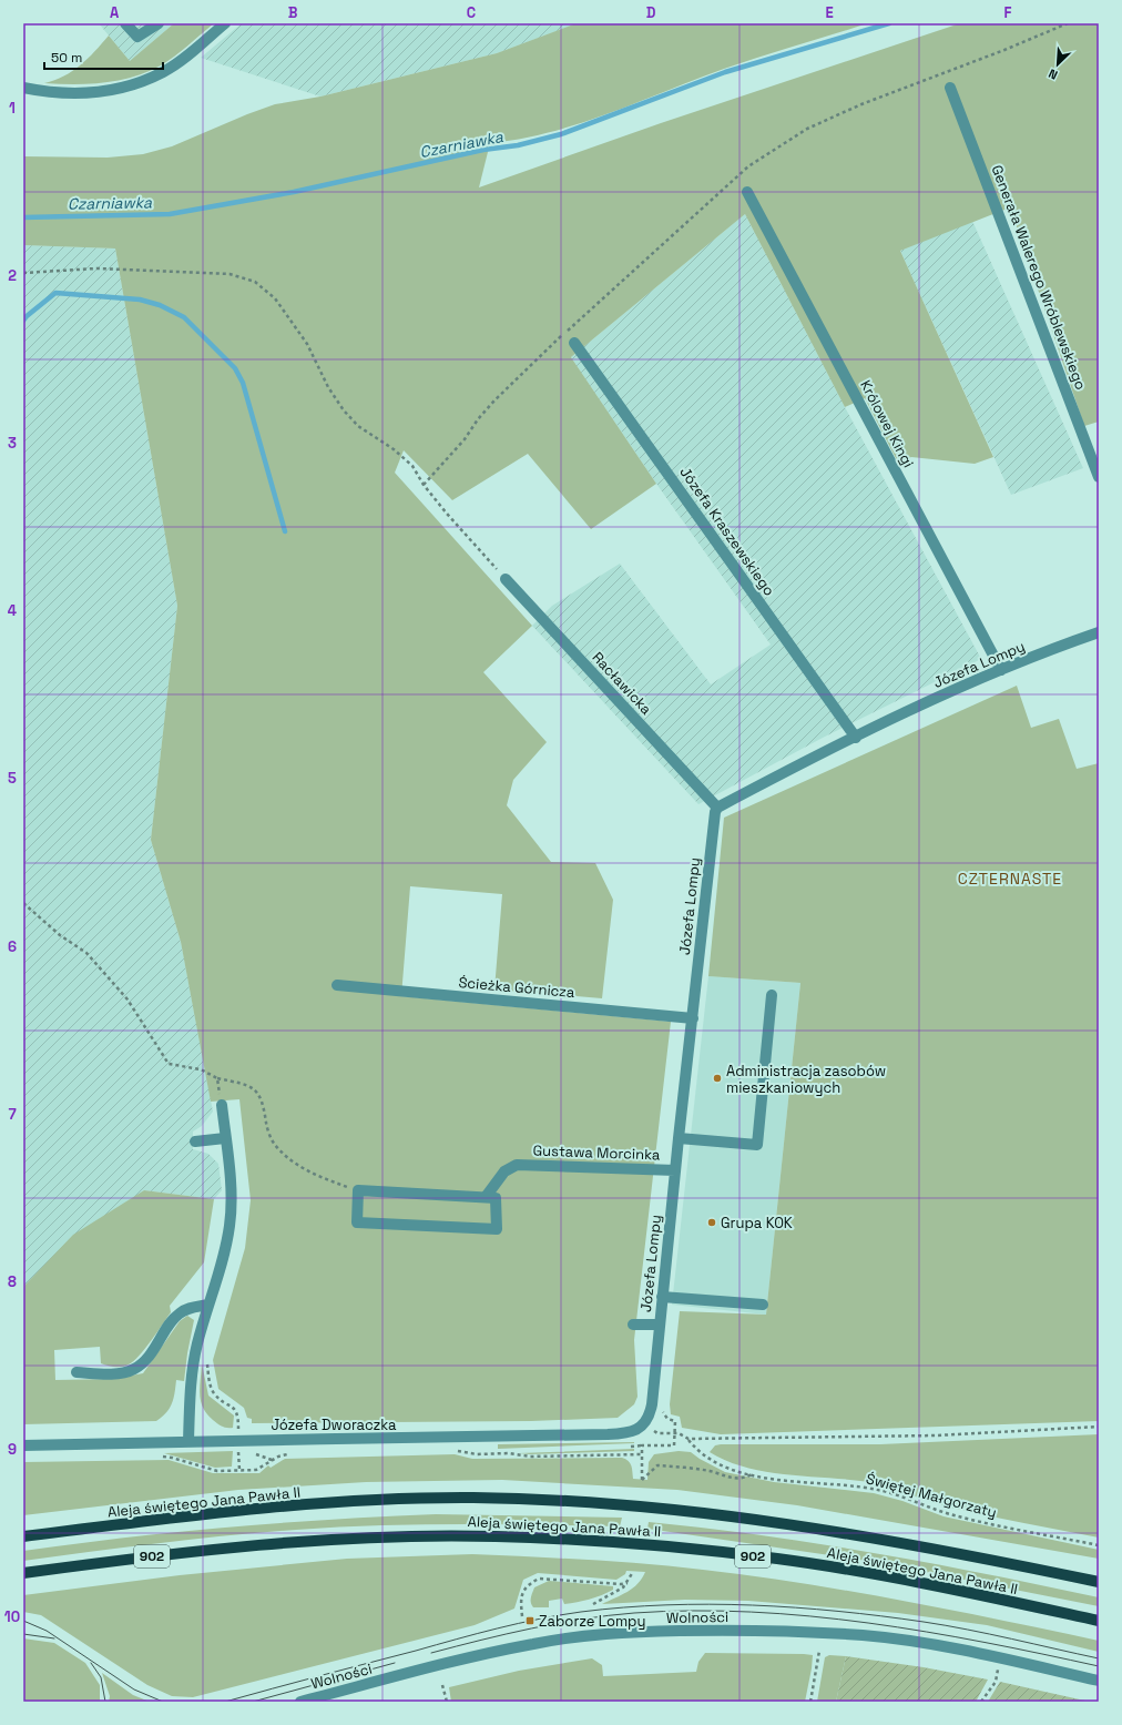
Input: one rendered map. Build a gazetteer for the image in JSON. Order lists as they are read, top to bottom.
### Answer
{
  "streets": {
    "main road": ["Aleja świętego Jana Pawła II", "902"],
    "street": [
      "Generała Walerego Wróblewskiego",
      "Królowej Kingi",
      "Józefa Kraszewskiego",
      "Józefa Lompy",
      "Racławicka",
      "Ścieżka Górnicza",
      "Gustawa Morcinka",
      "Józefa Dworaczka",
      "Wolności"
    ],
    "path": ["Świętej Małgorzaty"]
  },
  "crossings": [
    ["Królowej Kingi", "Józefa Lompy"],
    ["Józefa Kraszewskiego", "Józefa Lompy"],
    ["Józefa Lompy", "Racławicka"],
    ["Józefa Lompy", "Ścieżka Górnicza"],
    ["Józefa Lompy", "Gustawa Morcinka"],
    ["Józefa Lompy", "Józefa Dworaczka"]
  ],
  "districts": ["CZTERNASTE"],
  "water": ["Czarniawka"],
  "places": {
    "other": ["Administracja zasobów mieszkaniowych", "Grupa KOK"],
    "transit": ["Zaborze Lompy"]
  },
  "scale_bar": "50 m",
  "north": "bottom left",
  "grid": {
    "columns": [
      "A",
      "B",
      "C",
      "D",
      "E",
      "F"
    ],
    "rows": [
      "1",
      "2",
      "3",
      "4",
      "5",
      "6",
      "7",
      "8",
      "9",
      "10"
    ]
  }
}
